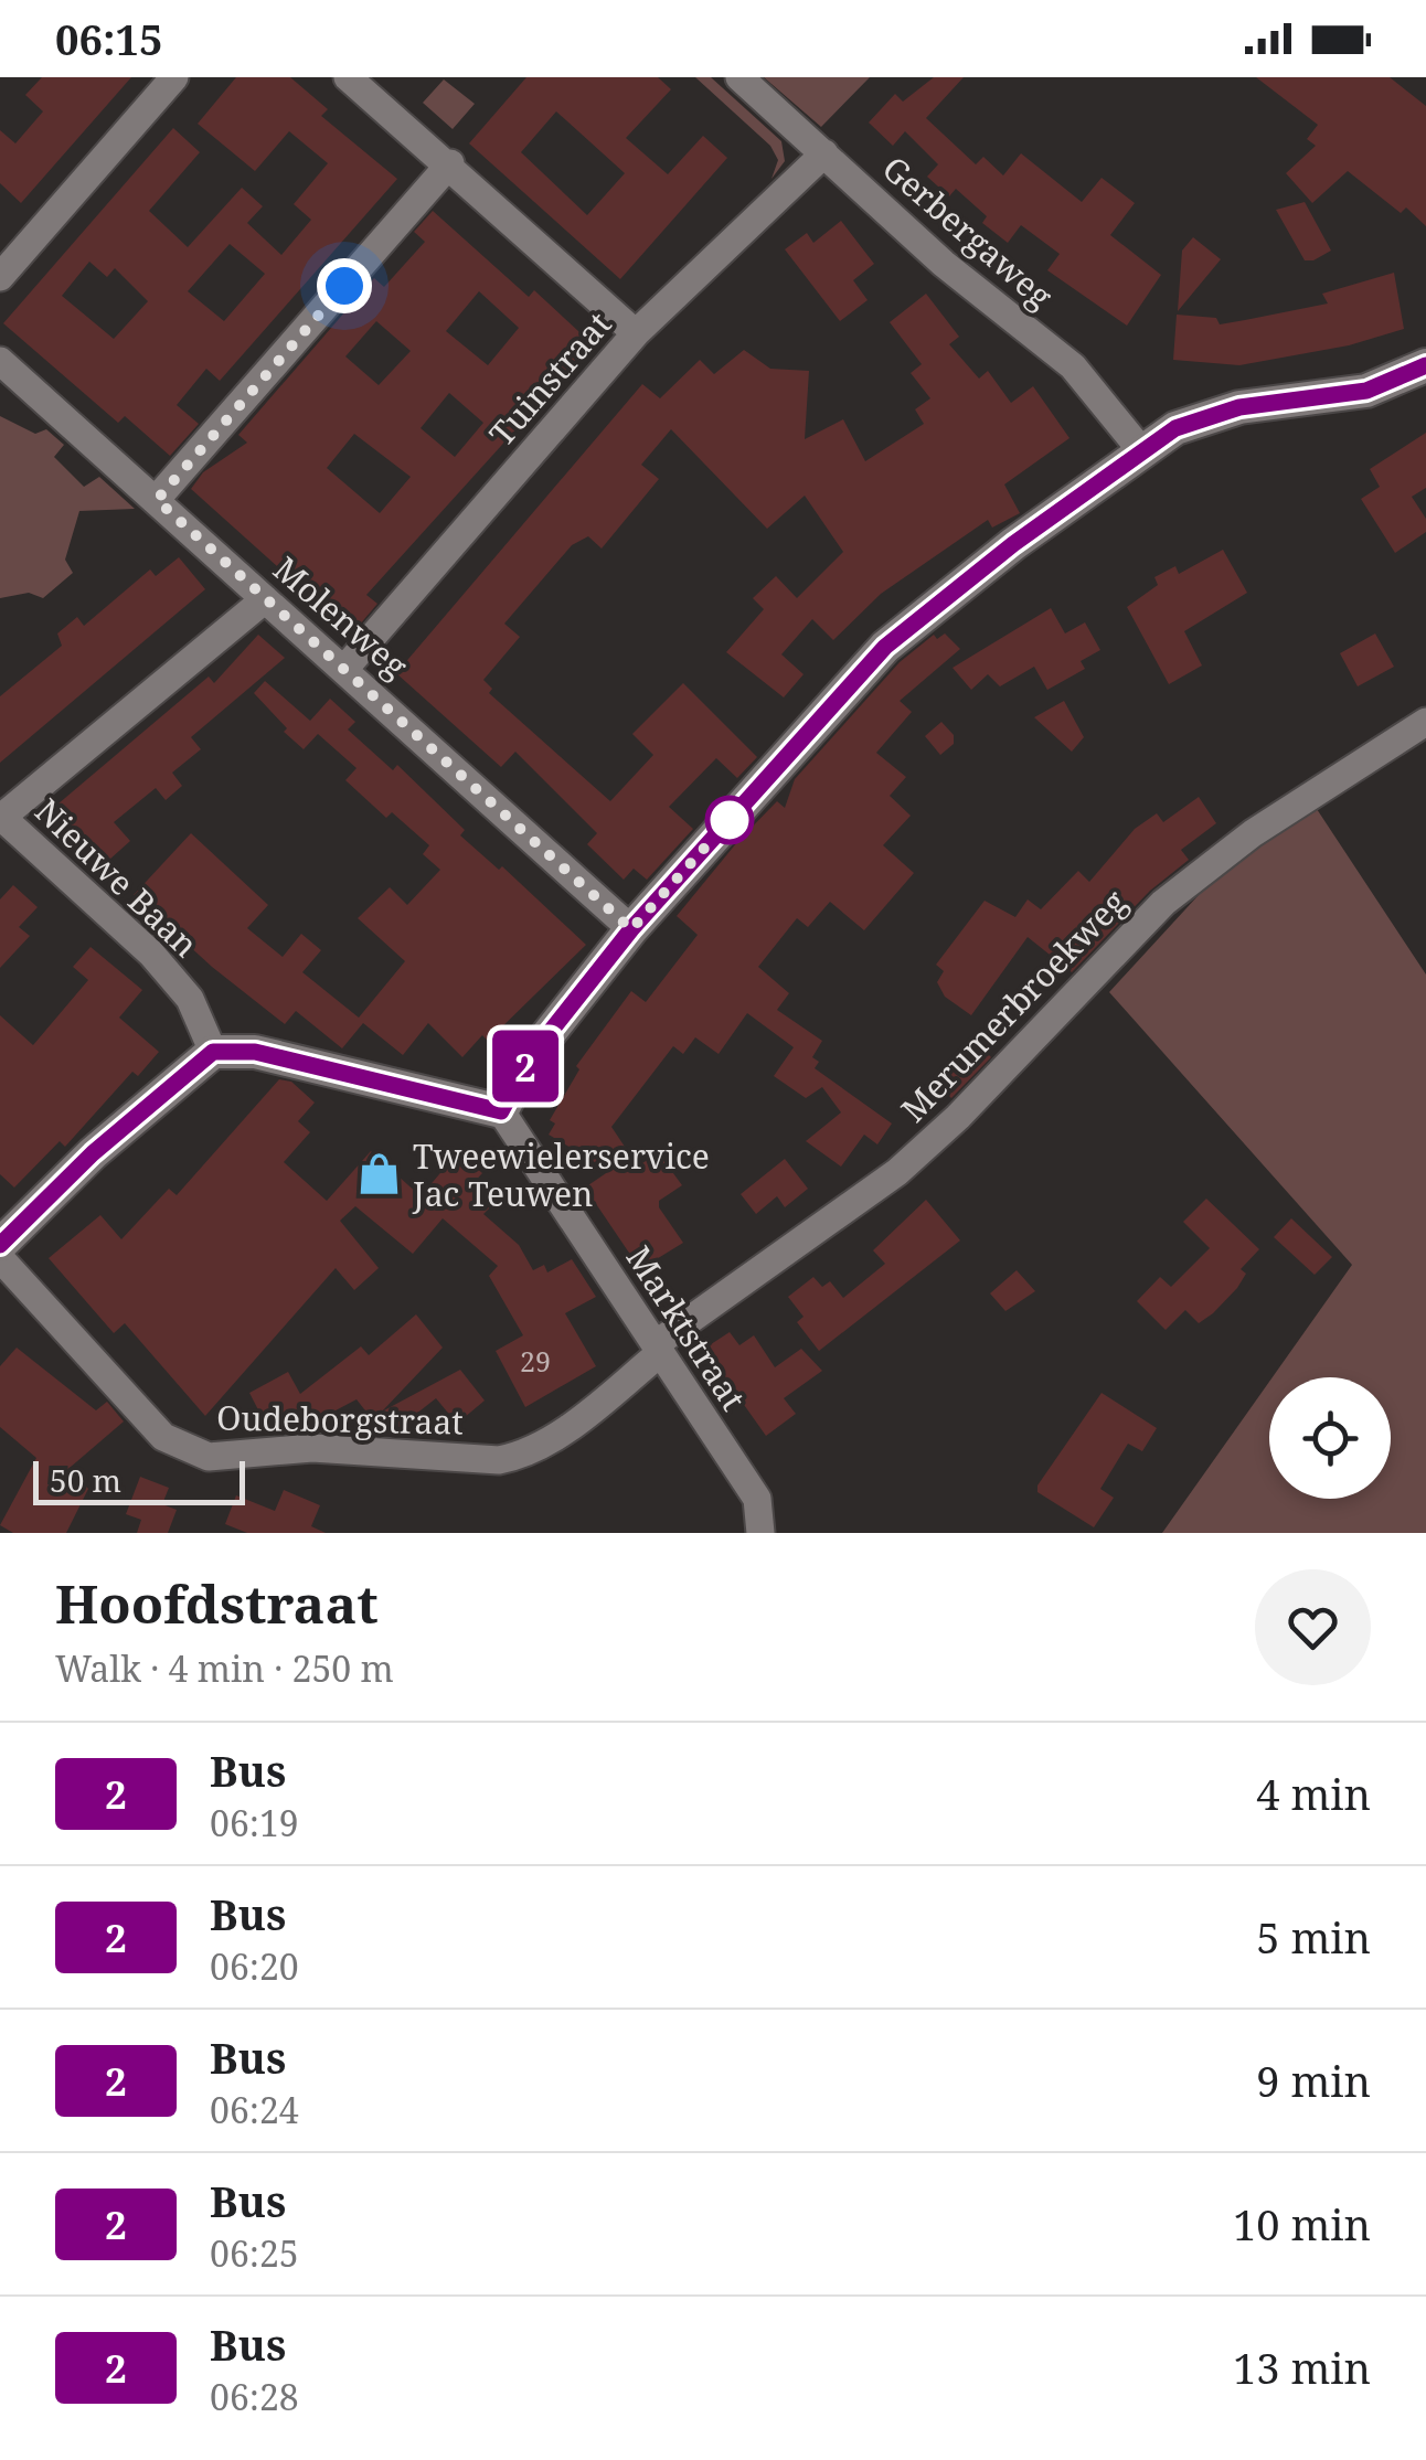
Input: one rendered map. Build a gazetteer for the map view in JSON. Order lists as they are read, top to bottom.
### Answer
{
  "streets": {
    "street": [
      "Gerbergaweg",
      "Tuinstraat",
      "Molenweg",
      "Nieuwe Baan",
      "Merumerbroekweg",
      "Marktstraat",
      "Oudeborgstraat"
    ]
  },
  "crossings": [
    ["Gerbergaweg", "Tuinstraat"],
    ["Tuinstraat", "Molenweg"],
    ["Merumerbroekweg", "Marktstraat"],
    ["Merumerbroekweg", "Oudeborgstraat"],
    ["Marktstraat", "Oudeborgstraat"]
  ],
  "places": {
    "shop": ["Tweewielerservice Jac Teuwen"]
  },
  "lines": ["bus line 2"],
  "house_numbers": ["29"],
  "scale_bar": "50 m",
  "page": {
    "status": "06:15",
    "on_map": "2",
    "scale": "50 m",
    "heading": ["Hoofdstraat", "Walk · 4 min · 250 m"],
    "list": [
      {
        "mark": "2",
        "name": "Bus",
        "note": "06:19",
        "value": "4 min"
      },
      {
        "mark": "2",
        "name": "Bus",
        "note": "06:20",
        "value": "5 min"
      },
      {
        "mark": "2",
        "name": "Bus",
        "note": "06:24",
        "value": "9 min"
      },
      {
        "mark": "2",
        "name": "Bus",
        "note": "06:25",
        "value": "10 min"
      },
      {
        "mark": "2",
        "name": "Bus",
        "note": "06:28",
        "value": "13 min"
      }
    ]
  }
}
